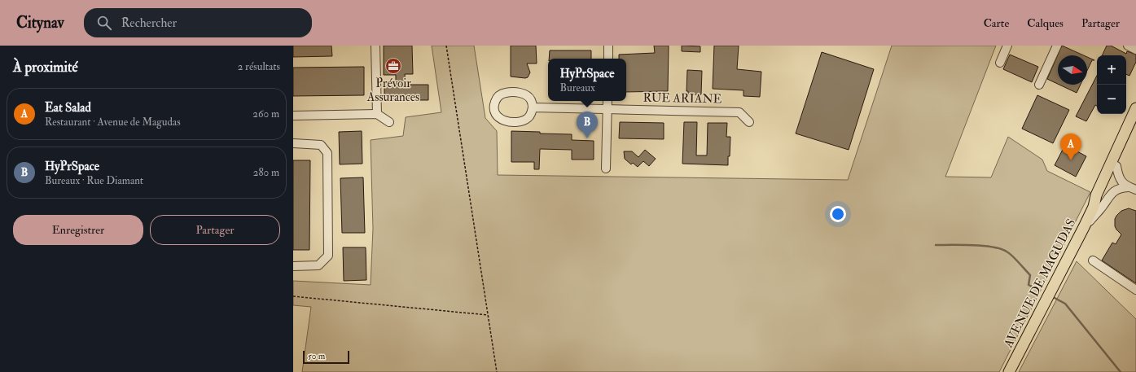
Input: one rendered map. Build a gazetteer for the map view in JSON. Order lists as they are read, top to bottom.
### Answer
{
  "streets": {
    "main road": ["AVENUE DE MAGUDAS"],
    "street": ["RUE ARIANE"]
  },
  "places": {
    "office": ["Prévoir Assurances"]
  },
  "scale_bar": "50 m",
  "north": "right",
  "page": {
    "header": "Citynav",
    "search": "Rechercher",
    "nav": ["Carte", "Calques", "Partager"],
    "heading": ["À proximité", "2 résultats"],
    "map_buttons": ["+", "−"],
    "popup": ["HyPrSpace", "Bureaux"],
    "list": [
      {
        "mark": "A",
        "name": "Eat Salad",
        "note": "Restaurant · Avenue de Magudas",
        "value": "260 m"
      },
      {
        "mark": "B",
        "name": "HyPrSpace",
        "note": "Bureaux · Rue Diamant",
        "value": "280 m"
      }
    ],
    "pins": ["B", "A"],
    "buttons": ["Enregistrer", "Partager"],
    "scale": "50 m"
  }
}
